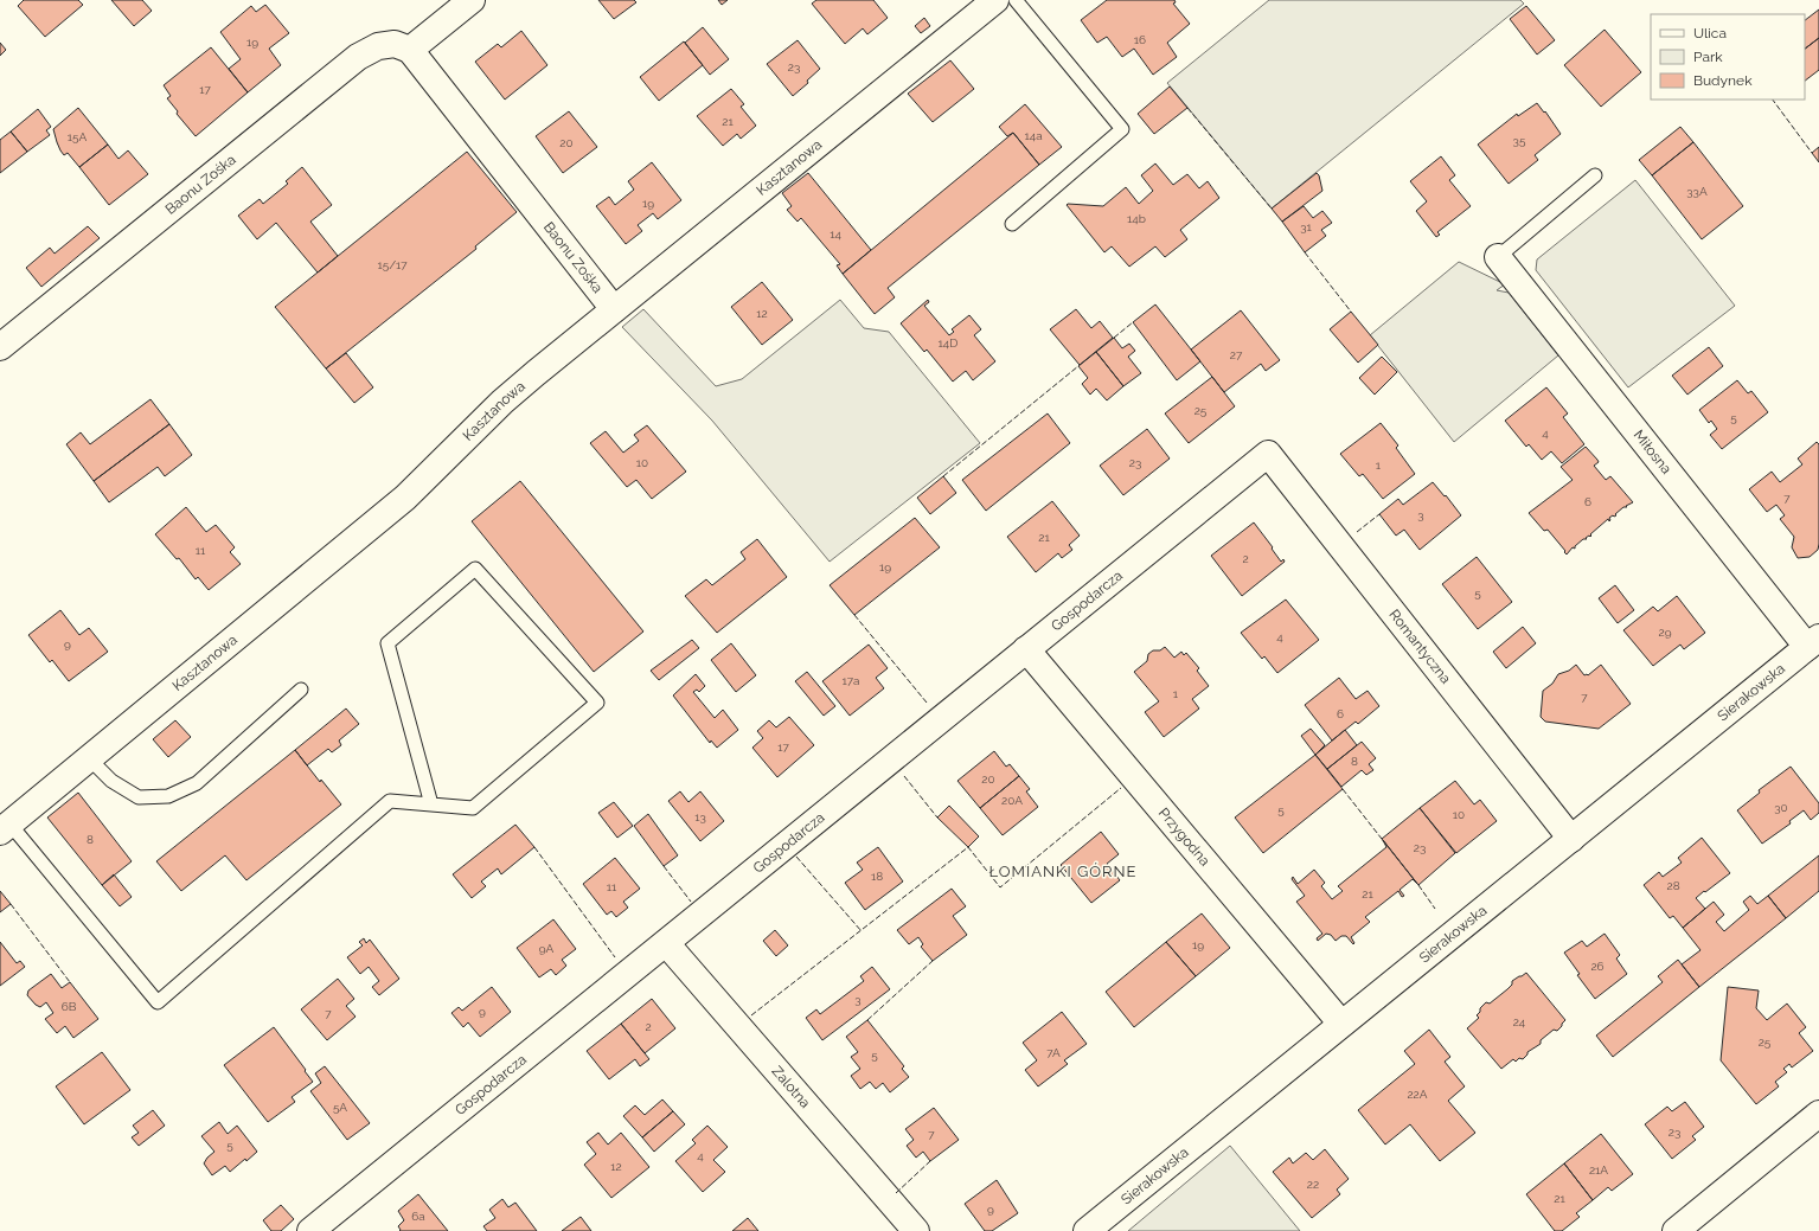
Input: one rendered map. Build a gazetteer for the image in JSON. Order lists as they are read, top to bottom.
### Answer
{
  "streets": {
    "street": [
      "Kasztanowa",
      "Baonu Zośka",
      "Miłosna",
      "Gospodarcza",
      "Romantyczna",
      "Sierakowska",
      "Przygodna",
      "Zalotna"
    ]
  },
  "crossings": [
    ["Kasztanowa", "Baonu Zośka"],
    ["Miłosna", "Sierakowska"],
    ["Gospodarcza", "Romantyczna"],
    ["Gospodarcza", "Przygodna"],
    ["Gospodarcza", "Zalotna"],
    ["Romantyczna", "Sierakowska"],
    ["Sierakowska", "Przygodna"]
  ],
  "districts": ["ŁOMIANKI GÓRNE"],
  "house_numbers": [
    "16",
    "19",
    "23",
    "17",
    "21",
    "14a",
    "15A",
    "35",
    "20",
    "33A",
    "19",
    "14b",
    "31",
    "14",
    "15/17",
    "12",
    "14D",
    "27",
    "25",
    "5",
    "4",
    "10",
    "23",
    "1",
    "7",
    "6",
    "3",
    "21",
    "11",
    "2",
    "19",
    "5",
    "29",
    "4",
    "9",
    "17a",
    "1",
    "7",
    "6",
    "17",
    "8",
    "20",
    "20A",
    "30",
    "5",
    "10",
    "13",
    "8",
    "23",
    "18",
    "28",
    "11",
    "21",
    "19",
    "9A",
    "26",
    "3",
    "6B",
    "9",
    "7",
    "24",
    "2",
    "25",
    "7A",
    "5",
    "22A",
    "5A",
    "23",
    "7",
    "5",
    "4",
    "12",
    "21A",
    "22",
    "21",
    "9",
    "6a"
  ],
  "legend": ["Ulica", "Park", "Budynek"]
}
